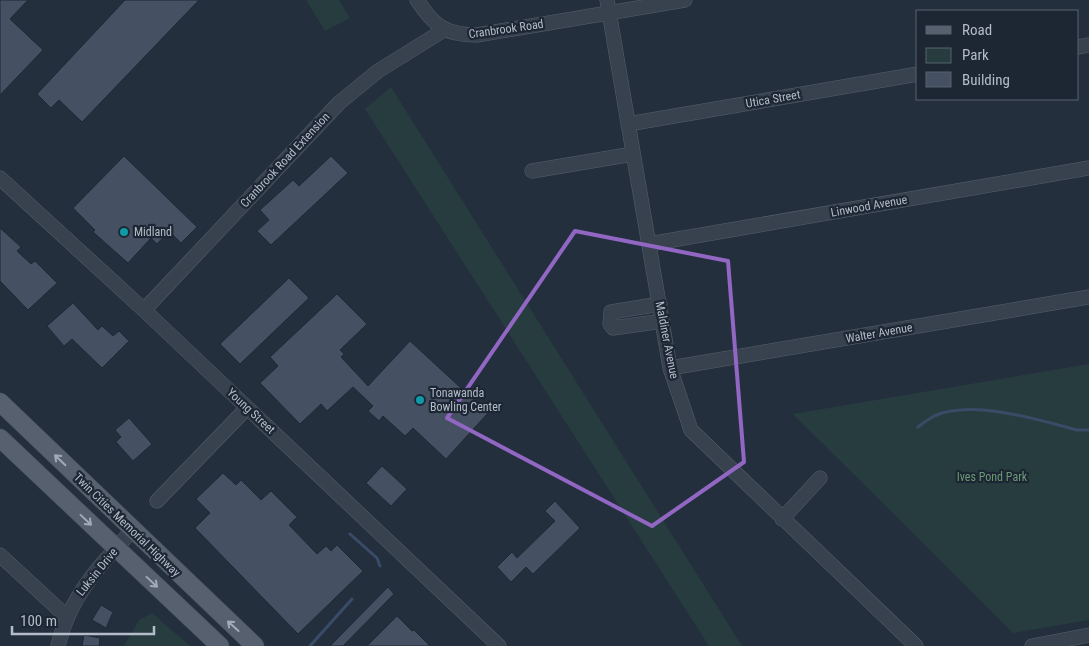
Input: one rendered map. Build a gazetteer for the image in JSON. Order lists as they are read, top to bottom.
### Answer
{
  "streets": {
    "main road": ["Twin Cities Memorial Highway"],
    "street": [
      "Cranbrook Road",
      "Utica Street",
      "Cranbrook Road Extension",
      "Linwood Avenue",
      "Walter Avenue",
      "Maldiner Avenue",
      "Young Street",
      "Luksin Drive"
    ]
  },
  "crossings": [
    ["Cranbrook Road", "Cranbrook Road Extension"],
    ["Cranbrook Road", "Maldiner Avenue"],
    ["Utica Street", "Maldiner Avenue"],
    ["Cranbrook Road Extension", "Young Street"],
    ["Linwood Avenue", "Maldiner Avenue"],
    ["Walter Avenue", "Maldiner Avenue"],
    ["Twin Cities Memorial Highway", "Luksin Drive"]
  ],
  "parks": ["Ives Pond Park"],
  "places": ["Midland", "Tonawanda Bowling Center"],
  "legend": ["Road", "Park", "Building"],
  "scale_bar": "100 m"
}
